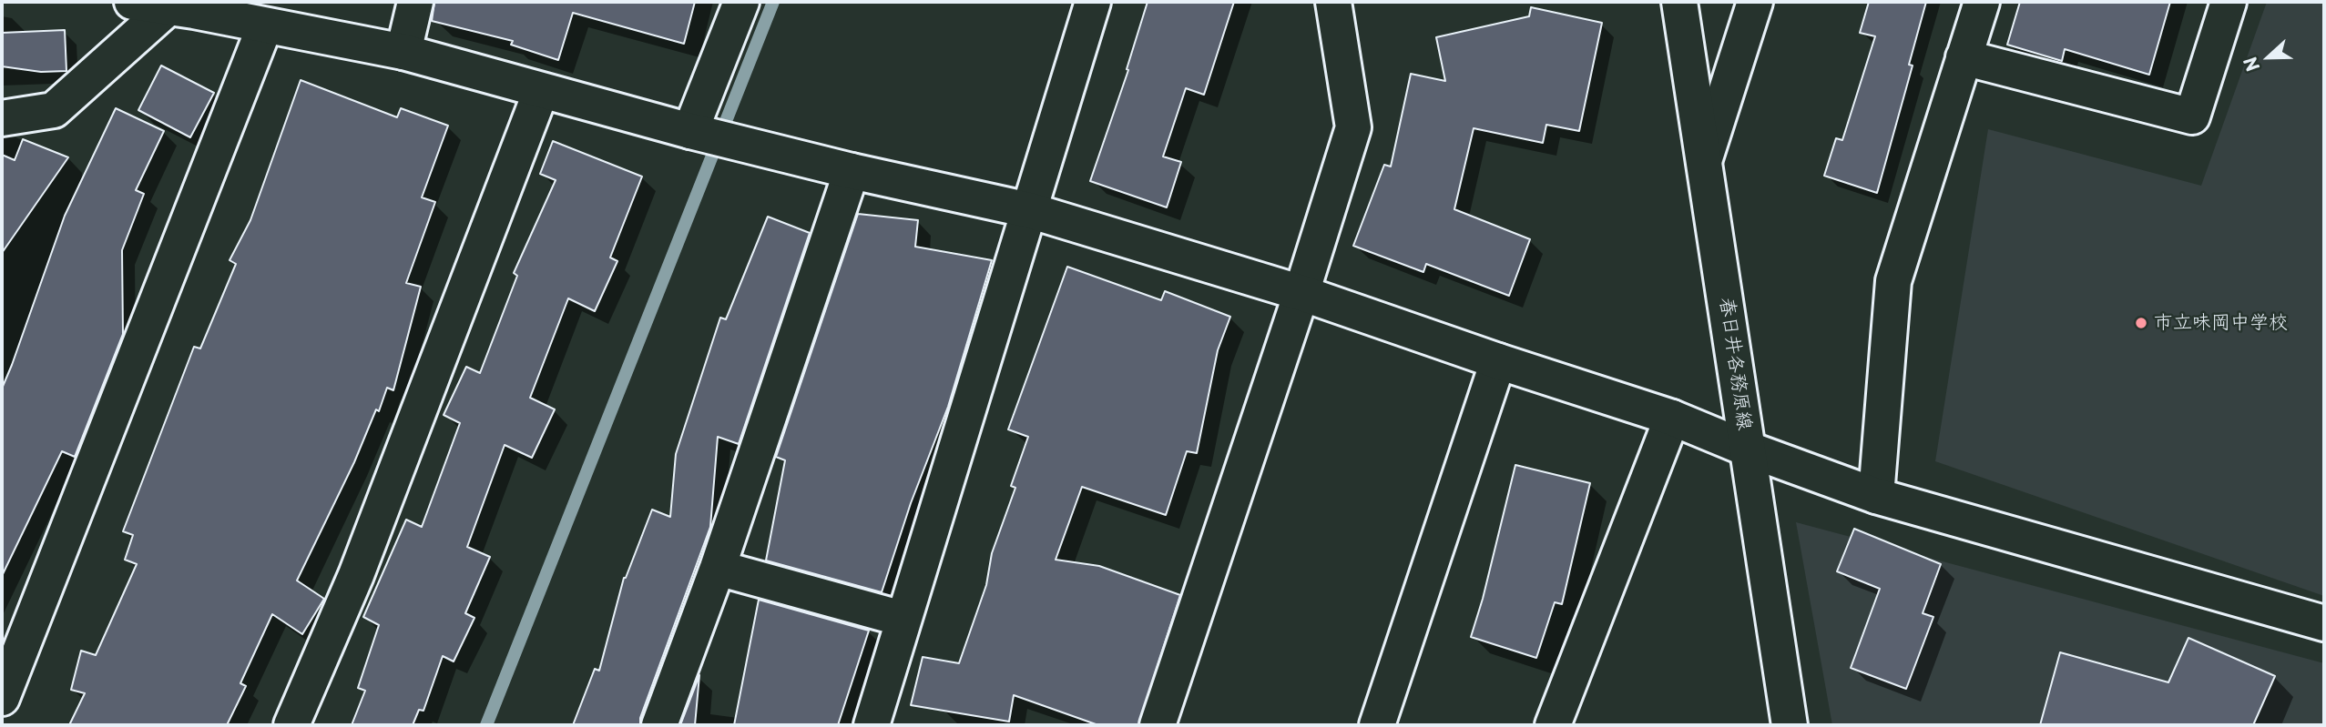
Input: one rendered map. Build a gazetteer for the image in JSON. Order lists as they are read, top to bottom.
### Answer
{
  "streets": {
    "street": ["春日井各務原線"]
  },
  "places": ["市立味岡中学校"],
  "north": "left"
}
